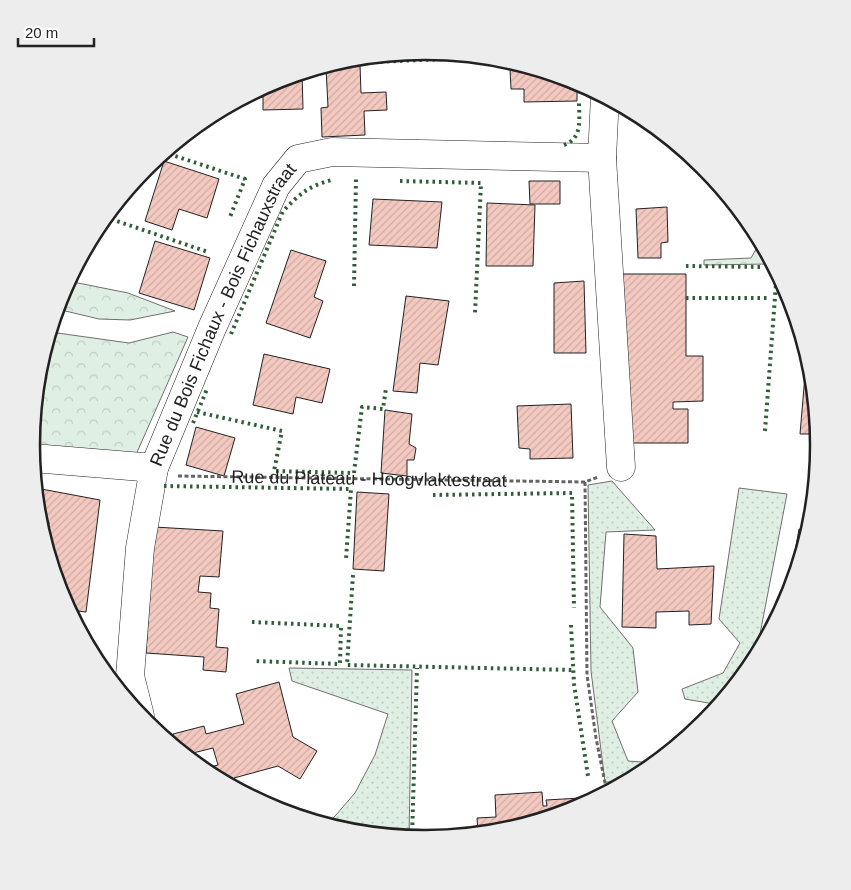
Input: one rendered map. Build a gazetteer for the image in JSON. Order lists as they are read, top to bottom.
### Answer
{
  "streets": {
    "street": ["Rue du Bois Fichaux - Bois Fichauxstraat"],
    "path": ["Rue du Plateau - Hoogvlaktestraat"]
  },
  "crossings": [
    ["Rue du Bois Fichaux - Bois Fichauxstraat", "Rue du Plateau - Hoogvlaktestraat"]
  ],
  "scale_bar": "20 m"
}
